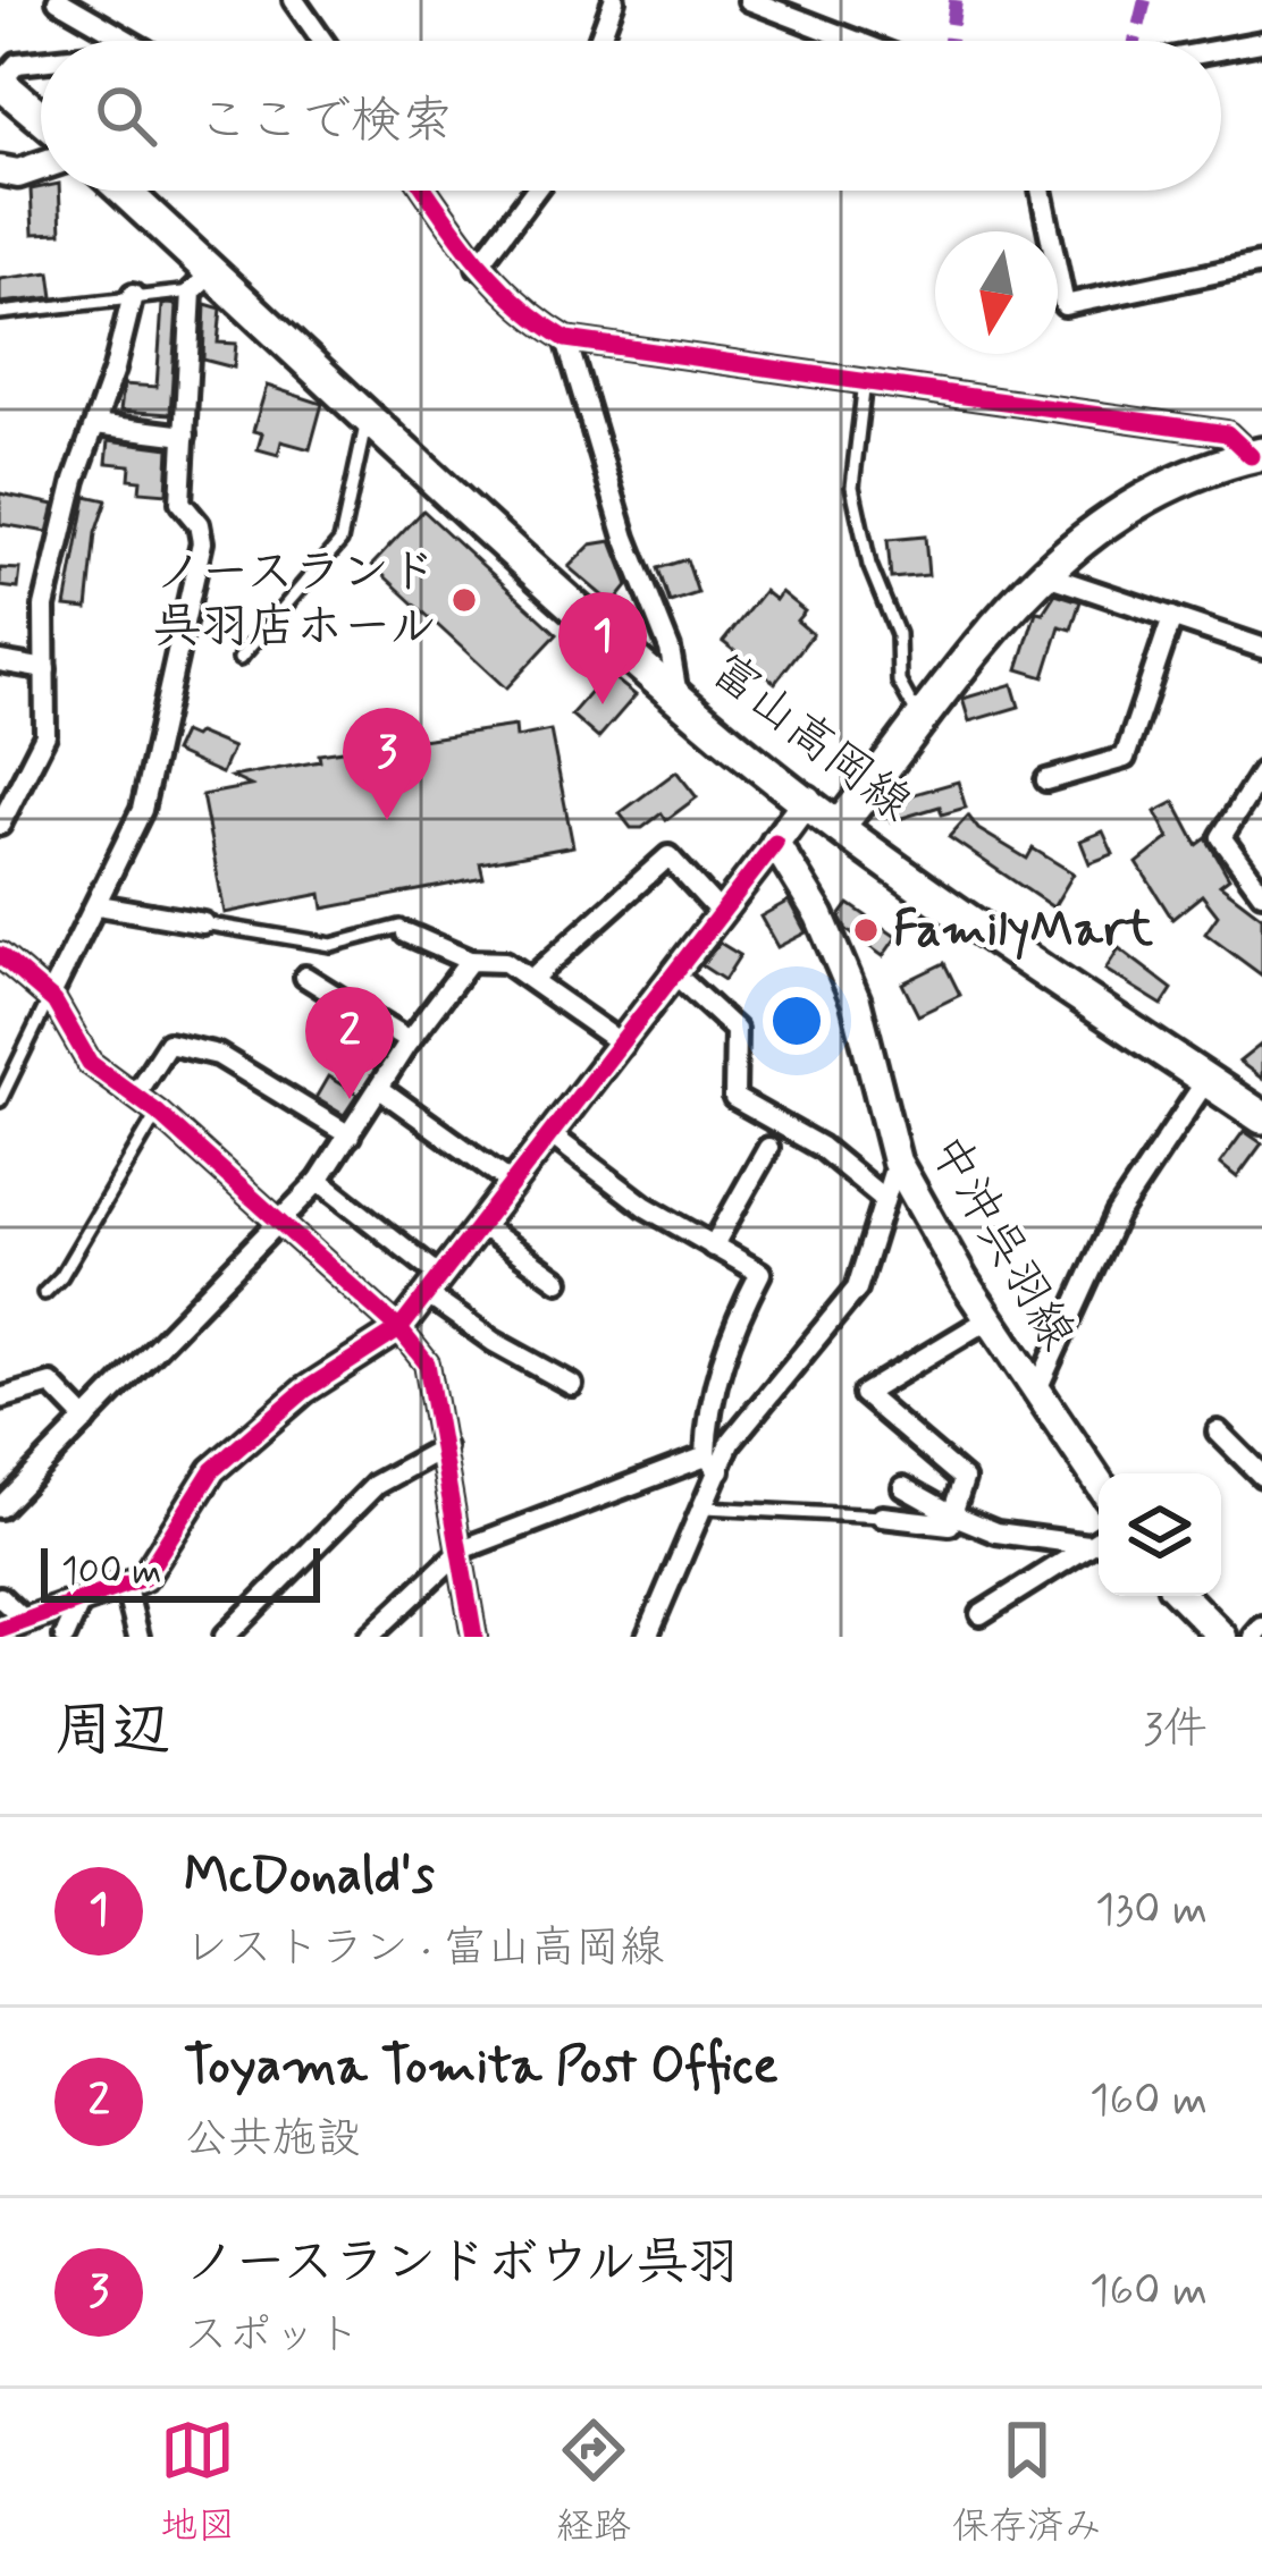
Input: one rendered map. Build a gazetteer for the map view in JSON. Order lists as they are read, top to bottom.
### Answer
{
  "streets": {
    "main road": ["富山高岡線", "中沖呉羽線"]
  },
  "places": ["ノースランド 呉羽店ホール", "FamilyMart"],
  "scale_bar": "100 m",
  "north": "bottom",
  "page": {
    "search": "ここで検索",
    "pins": ["1", "3", "2"],
    "scale": "100 m",
    "heading": ["周辺", "3件"],
    "list": [
      {
        "mark": "1",
        "name": "McDonald's",
        "note": "レストラン · 富山高岡線",
        "value": "130 m"
      },
      {
        "mark": "2",
        "name": "Toyama Tomita Post Office",
        "note": "公共施設",
        "value": "160 m"
      },
      {
        "mark": "3",
        "name": "ノースランドボウル呉羽",
        "note": "スポット",
        "value": "160 m"
      }
    ],
    "nav": ["地図", "経路", "保存済み"]
  }
}
